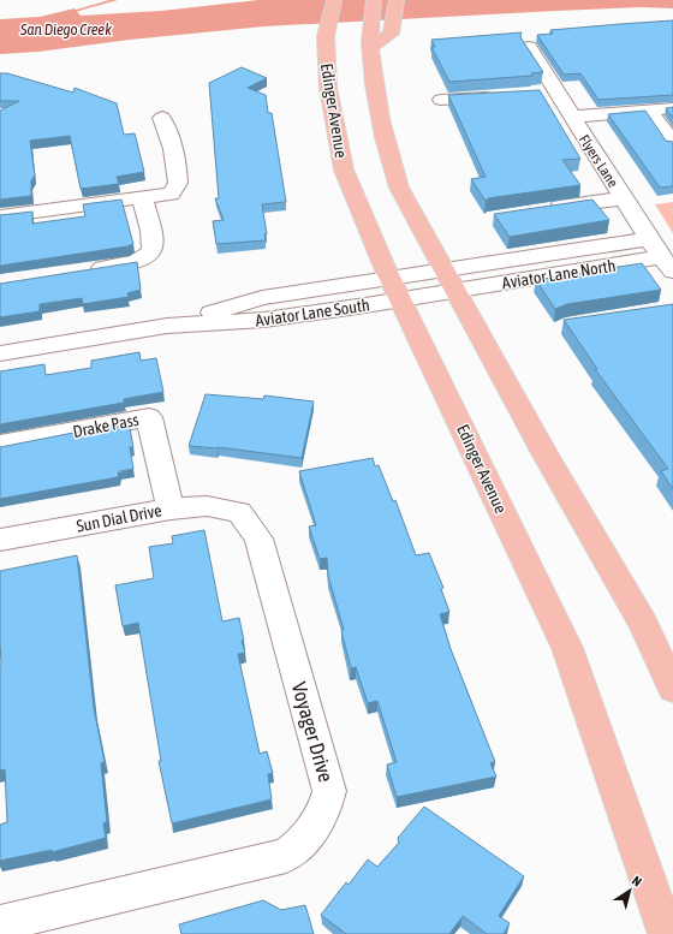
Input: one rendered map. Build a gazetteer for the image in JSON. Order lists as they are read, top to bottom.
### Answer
{
  "streets": {
    "main road": ["Edinger Avenue"],
    "street": [
      "Flyers Lane",
      "Aviator Lane North",
      "Aviator Lane South",
      "Drake Pass",
      "Sun Dial Drive",
      "Voyager Drive"
    ]
  },
  "crossings": [
    ["Edinger Avenue", "Aviator Lane South"],
    ["Flyers Lane", "Aviator Lane North"],
    ["Aviator Lane North", "Aviator Lane South"],
    ["Drake Pass", "Sun Dial Drive"],
    ["Sun Dial Drive", "Voyager Drive"]
  ],
  "water": ["San Diego Creek"],
  "north": "top right"
}
